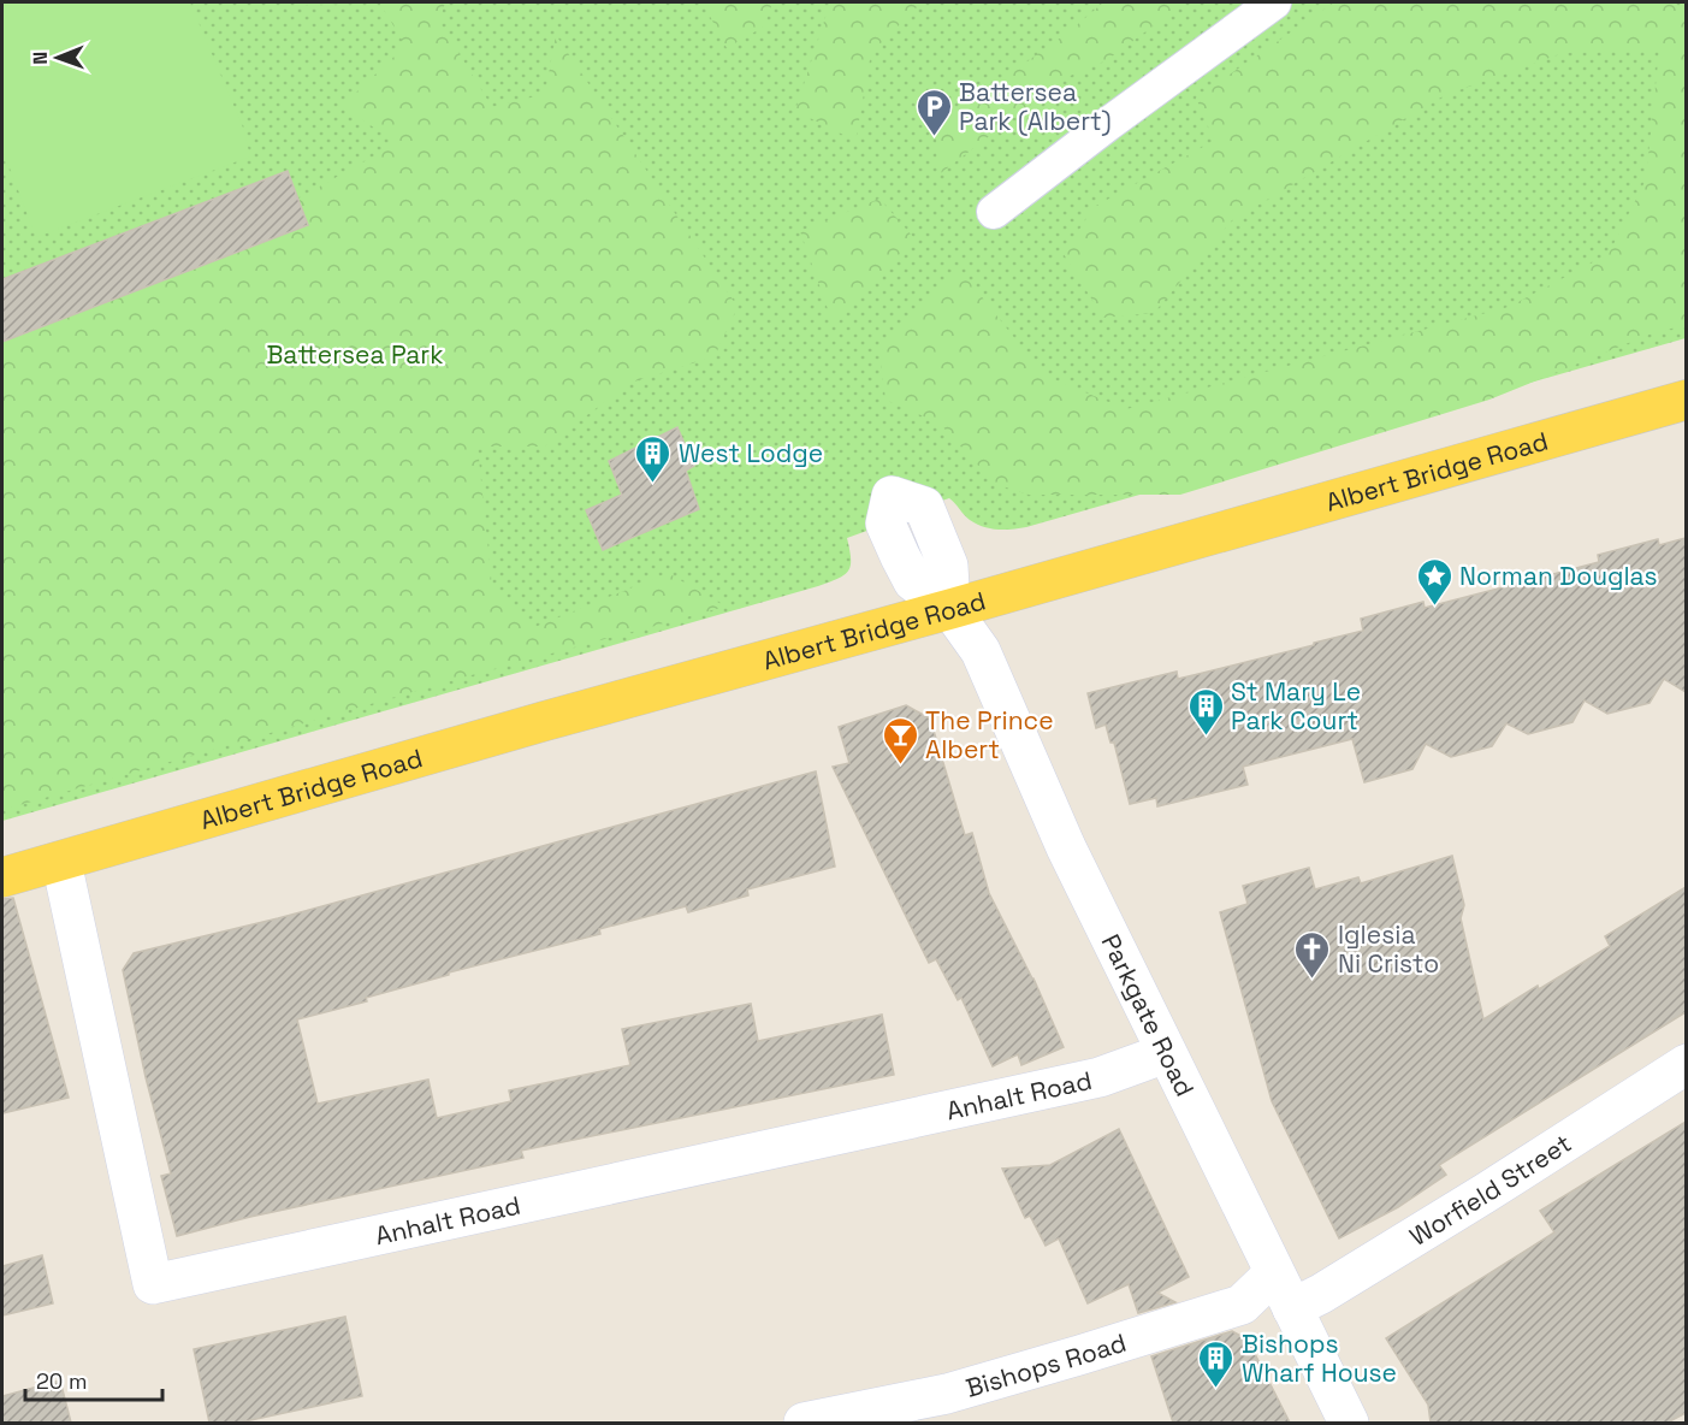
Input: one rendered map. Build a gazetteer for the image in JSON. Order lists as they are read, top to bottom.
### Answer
{
  "streets": {
    "main road": ["Albert Bridge Road"],
    "street": [
      "Parkgate Road",
      "Anhalt Road",
      "Worfield Street",
      "Bishops Road"
    ]
  },
  "crossings": [
    ["Albert Bridge Road", "Parkgate Road"],
    ["Albert Bridge Road", "Anhalt Road"],
    ["Parkgate Road", "Anhalt Road"],
    ["Parkgate Road", "Worfield Street"],
    ["Parkgate Road", "Bishops Road"]
  ],
  "parks": ["Battersea Park"],
  "places": {
    "parking": ["Battersea Park (Albert)"],
    "building": ["West Lodge", "St Mary Le Park Court", "Bishops Wharf House"],
    "place": ["Norman Douglas"],
    "bar": ["The Prince Albert"],
    "church": ["Iglesia Ni Cristo"]
  },
  "scale_bar": "20 m",
  "north": "left"
}
